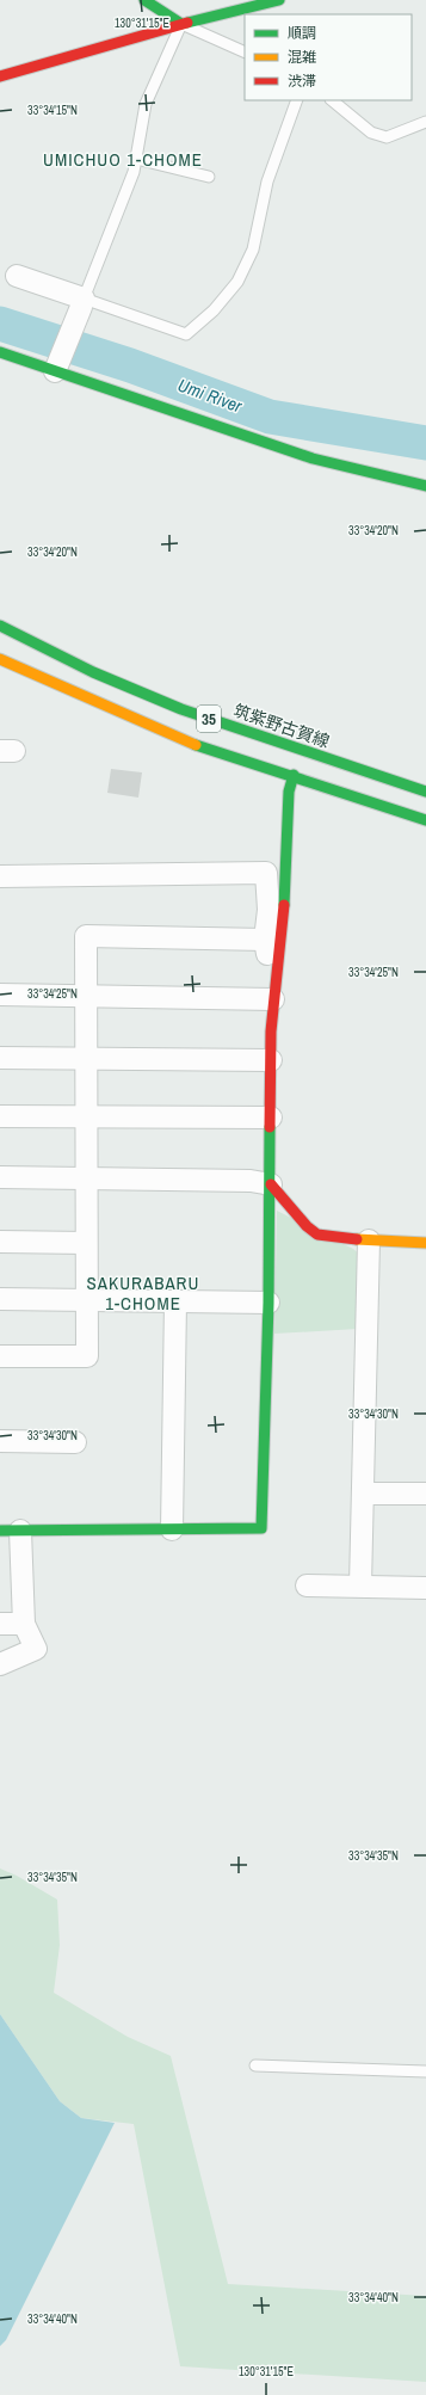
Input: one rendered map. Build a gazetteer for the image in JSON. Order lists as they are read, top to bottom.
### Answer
{
  "streets": {
    "street": ["35", "筑紫野古賀線"]
  },
  "districts": ["UMICHUO 1-CHOME", "SAKURABARU 1-CHOME"],
  "water": ["Umi River"],
  "legend": ["順調", "混雑", "渋滞"],
  "coordinates": [
    "130°31'15\"E",
    "33°34'15\"N",
    "33°34'20\"N",
    "33°34'25\"N",
    "33°34'30\"N",
    "33°34'35\"N",
    "33°34'40\"N"
  ]
}
